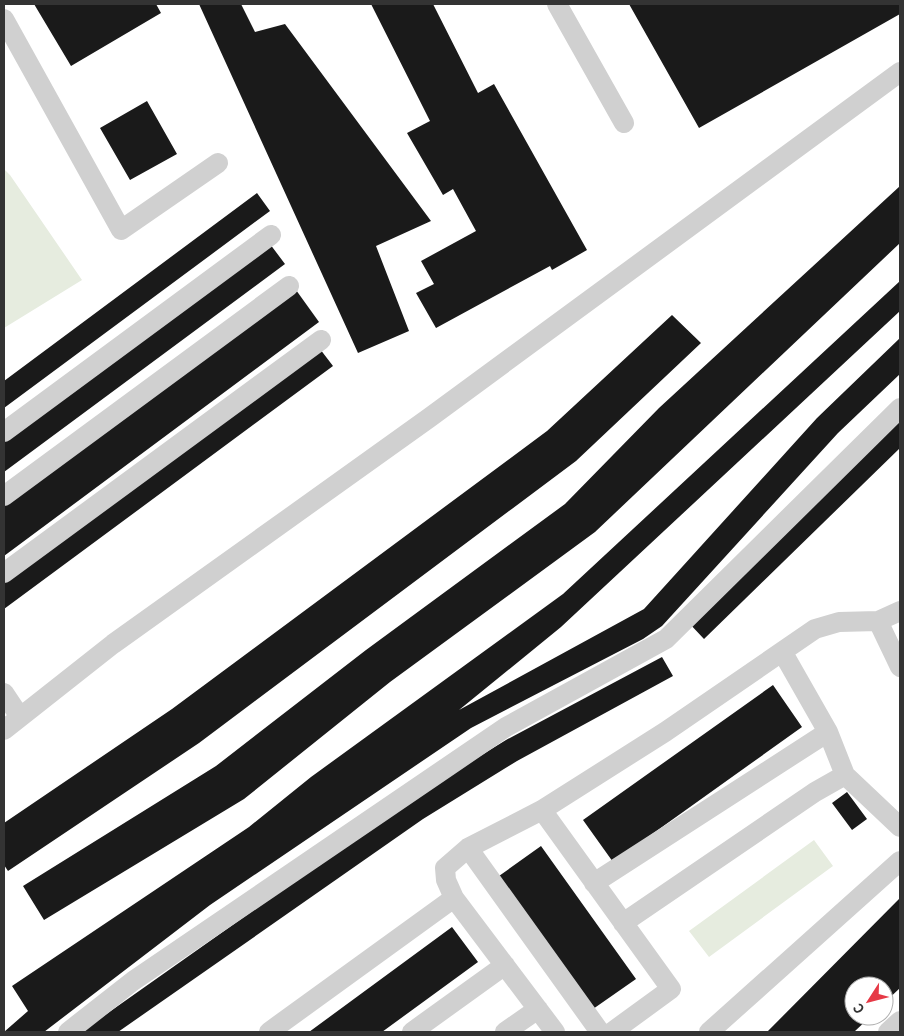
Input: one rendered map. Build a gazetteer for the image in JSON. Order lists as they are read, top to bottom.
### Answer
{
  "north": "bottom left"
}
